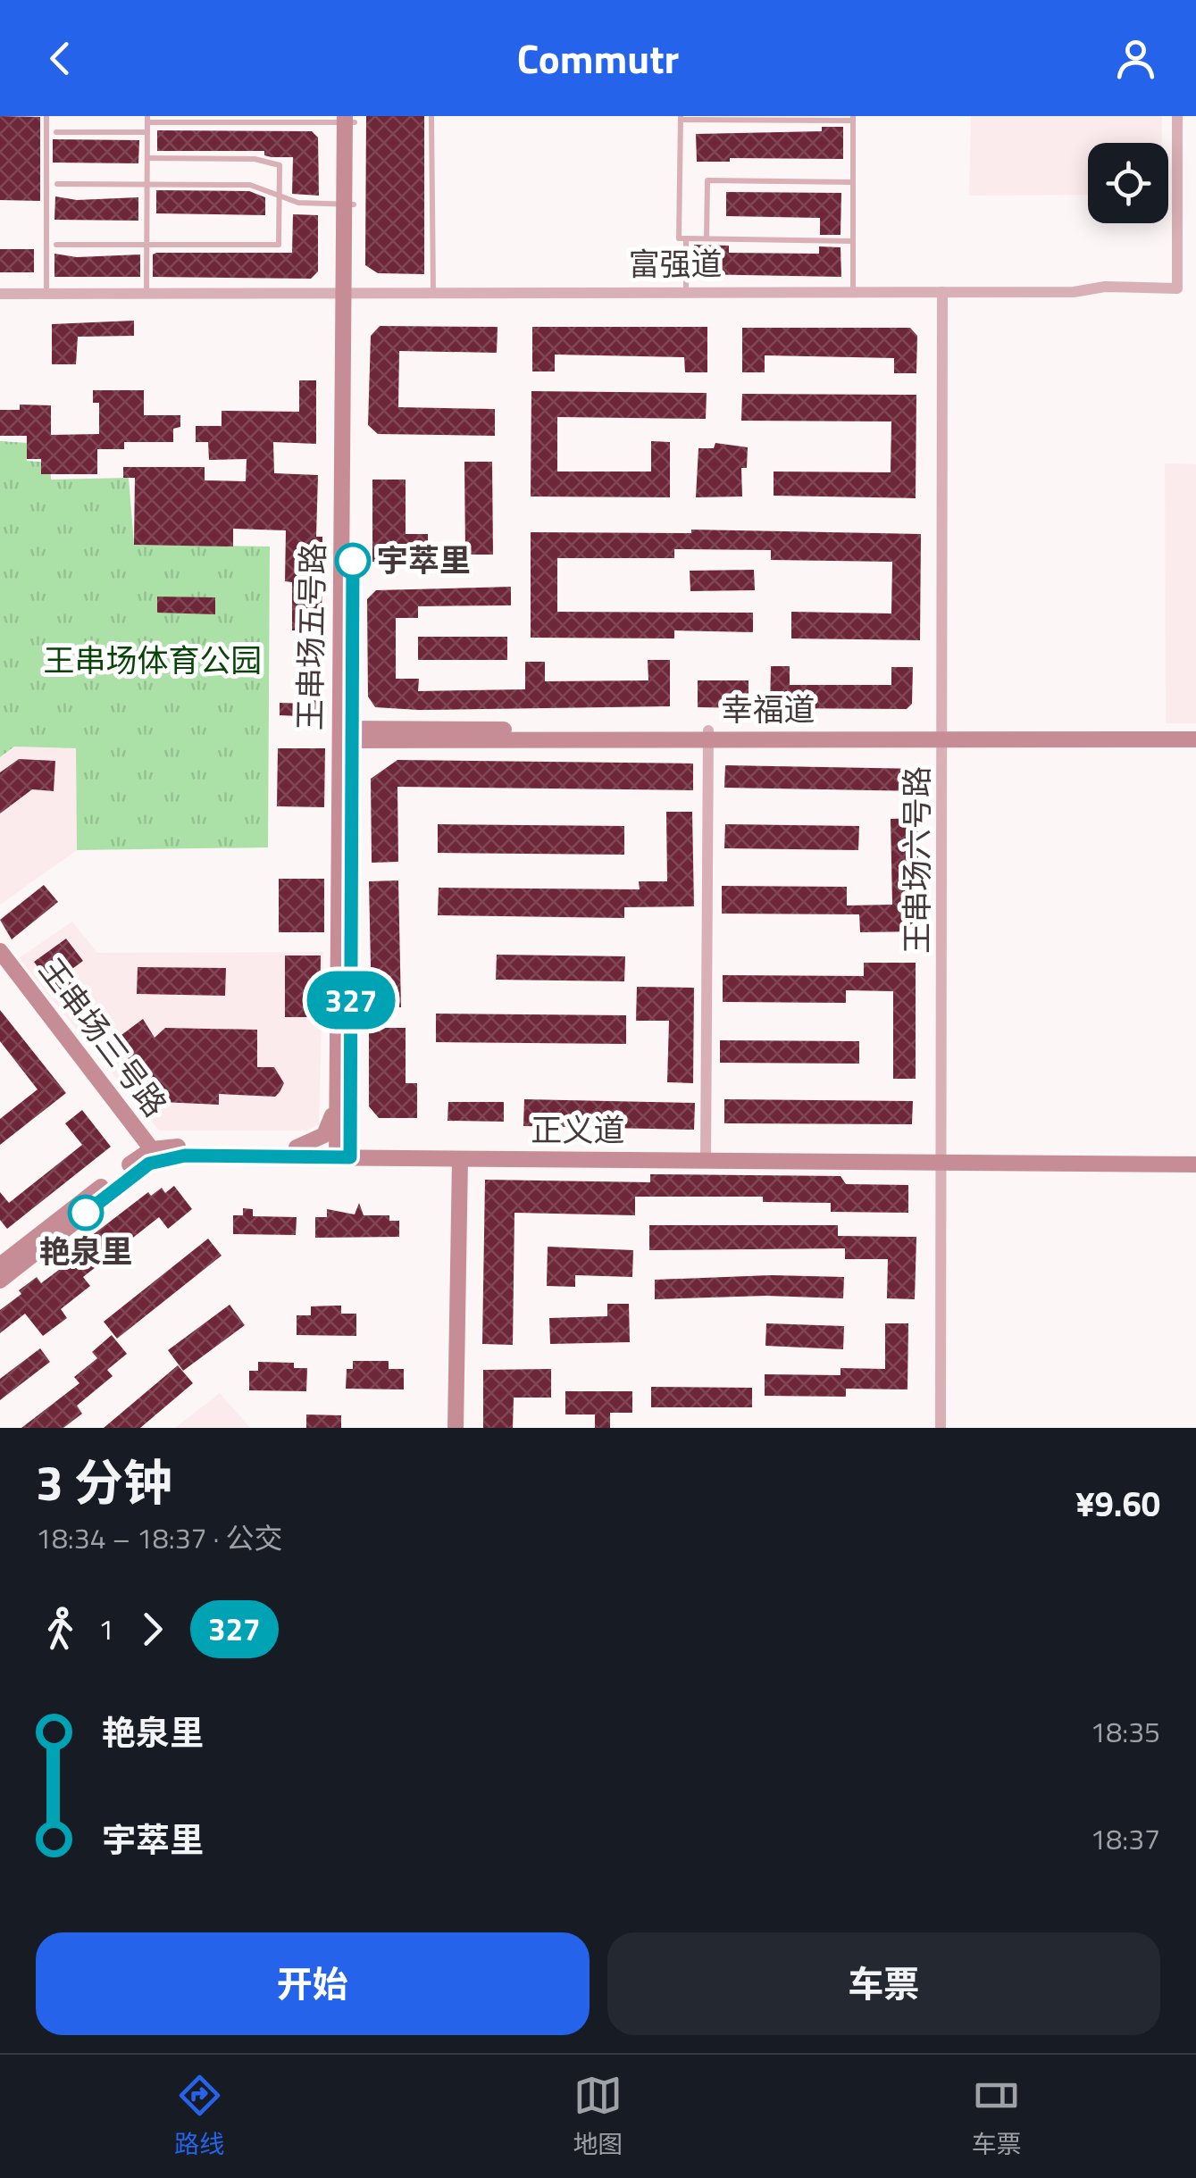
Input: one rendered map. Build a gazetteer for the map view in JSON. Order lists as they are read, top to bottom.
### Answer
{
  "streets": {
    "street": [
      "富强道",
      "王串场五号路",
      "幸福道",
      "王串场六号路",
      "王串场三号路",
      "正义道"
    ]
  },
  "crossings": [
    ["富强道", "王串场五号路"],
    ["富强道", "王串场六号路"],
    ["王串场五号路", "幸福道"],
    ["王串场五号路", "正义道"],
    ["幸福道", "王串场六号路"],
    ["王串场六号路", "正义道"],
    ["王串场三号路", "正义道"]
  ],
  "parks": ["王串场体育公园"],
  "places": ["宇萃里", "艳泉里"],
  "lines": ["bus line 327"],
  "page": {
    "header": "Commutr",
    "on_map": "327",
    "heading": ["3 分钟", "18:34 – 18:37 · 公交", "¥9.60"],
    "legs": ["1", "327"],
    "list": [
      {
        "name": "艳泉里",
        "value": "18:35"
      },
      {
        "name": "宇萃里",
        "value": "18:37"
      }
    ],
    "buttons": ["开始", "车票"],
    "tabs": ["路线", "地图", "车票"]
  }
}
